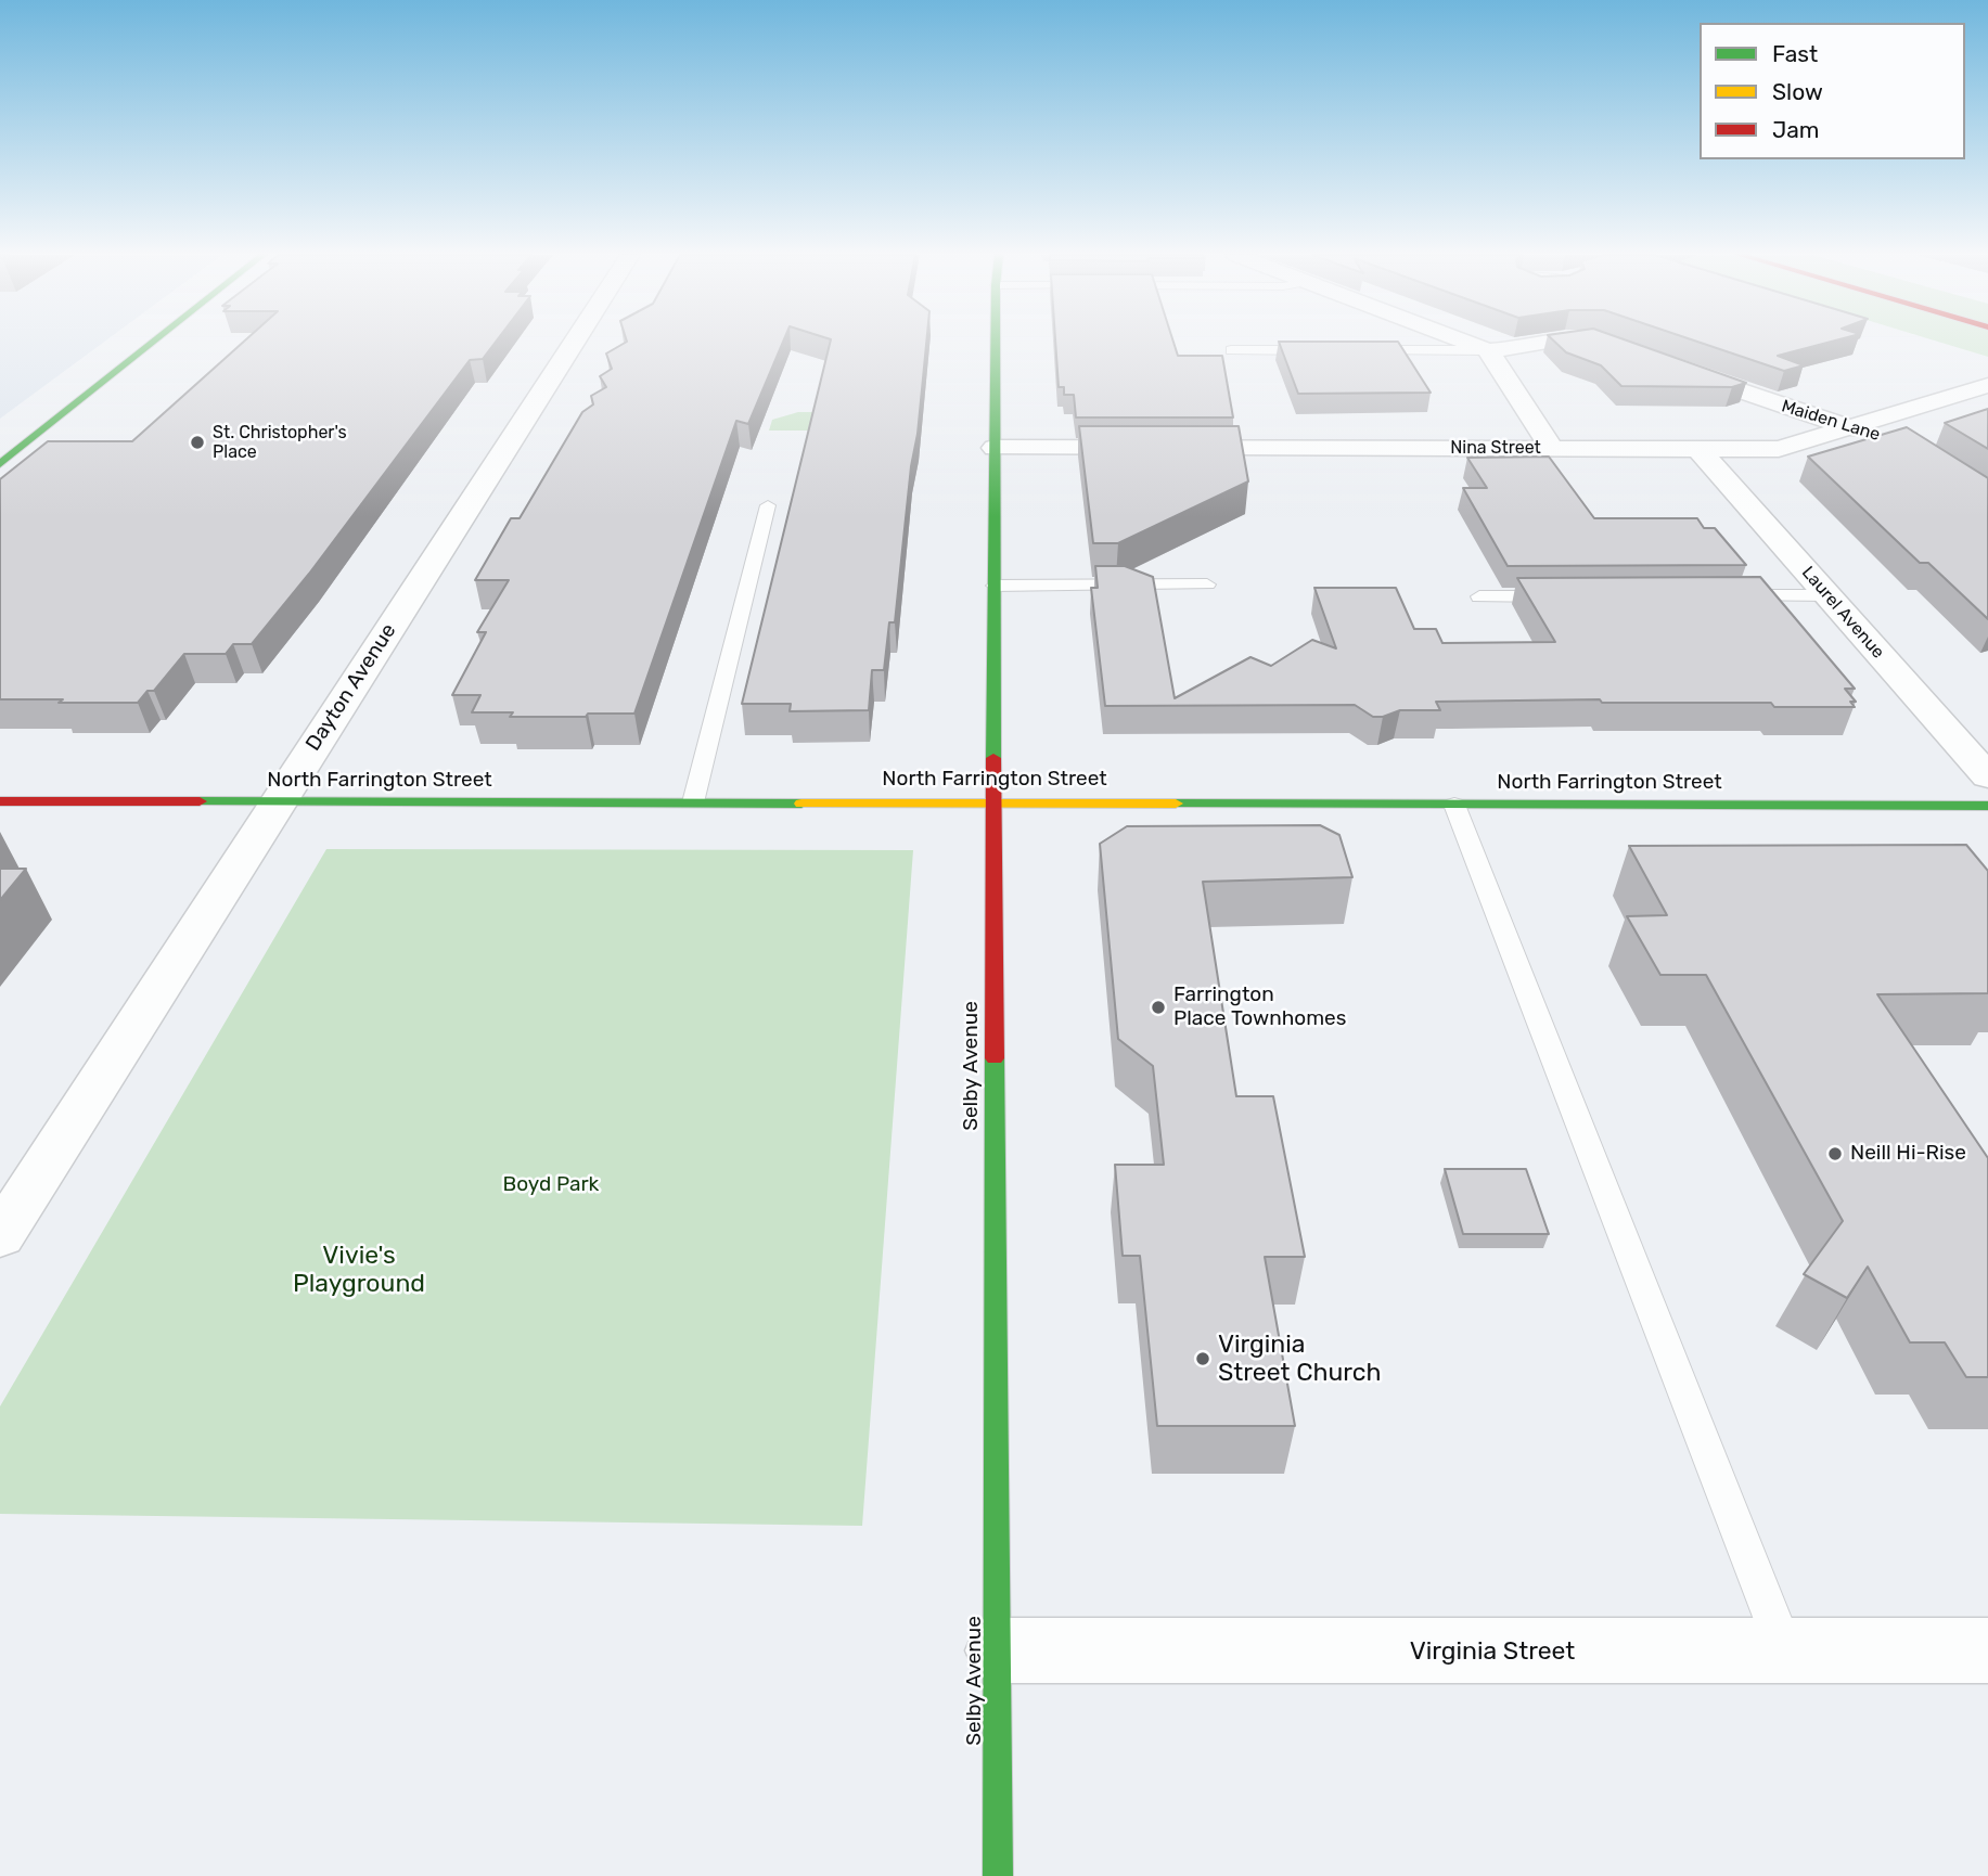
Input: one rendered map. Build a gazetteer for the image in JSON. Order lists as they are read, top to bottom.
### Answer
{
  "streets": {
    "street": [
      "Maiden Lane",
      "Nina Street",
      "Laurel Avenue",
      "Dayton Avenue",
      "North Farrington Street",
      "Selby Avenue",
      "Virginia Street"
    ]
  },
  "crossings": [
    ["Maiden Lane", "Nina Street"],
    ["Nina Street", "Laurel Avenue"],
    ["Nina Street", "Selby Avenue"],
    ["Dayton Avenue", "North Farrington Street"],
    ["North Farrington Street", "Selby Avenue"],
    ["Selby Avenue", "Virginia Street"]
  ],
  "parks": ["Boyd Park", "Vivie's Playground"],
  "places": [
    "St. Christopher's Place",
    "Farrington Place Townhomes",
    "Neill Hi-Rise",
    "Virginia Street Church"
  ],
  "legend": ["Fast", "Slow", "Jam"]
}
